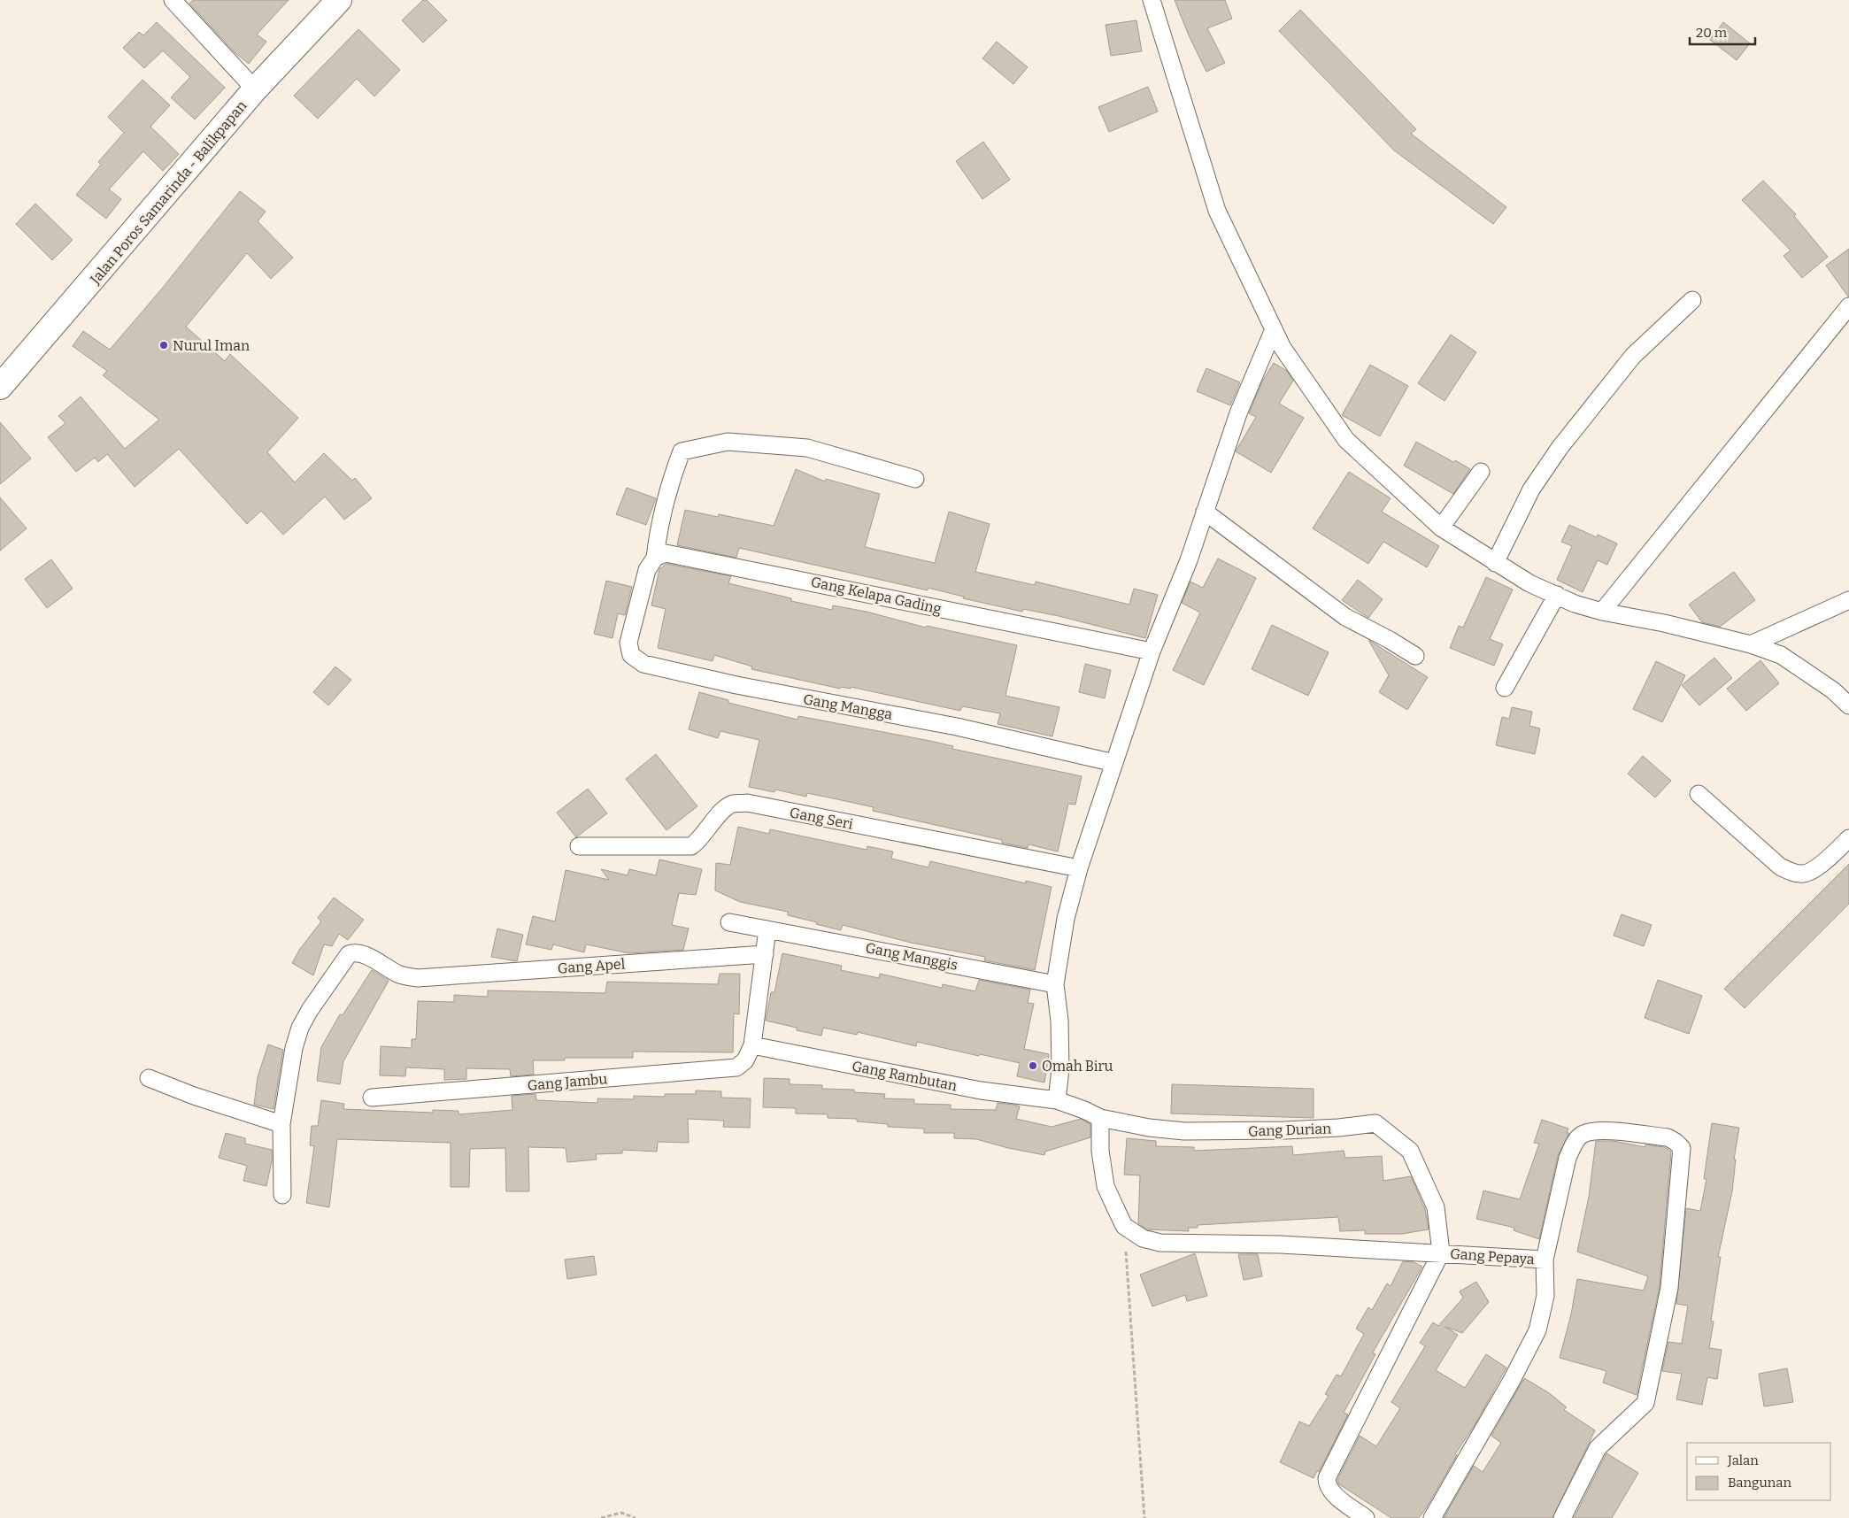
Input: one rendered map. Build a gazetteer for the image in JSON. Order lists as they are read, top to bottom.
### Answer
{
  "streets": {
    "highway": ["Jalan Poros Samarinda - Balikpapan"],
    "street": [
      "Gang Kelapa Gading",
      "Gang Mangga",
      "Gang Seri",
      "Gang Manggis",
      "Gang Apel",
      "Gang Rambutan",
      "Gang Jambu",
      "Gang Durian",
      "Gang Pepaya"
    ]
  },
  "crossings": [
    ["Gang Kelapa Gading", "Gang Mangga"],
    ["Gang Rambutan", "Gang Jambu"],
    ["Gang Rambutan", "Gang Durian"],
    ["Gang Durian", "Gang Pepaya"]
  ],
  "places": ["Nurul Iman", "Omah Biru"],
  "legend": ["Jalan", "Bangunan"],
  "scale_bar": "20 m"
}
